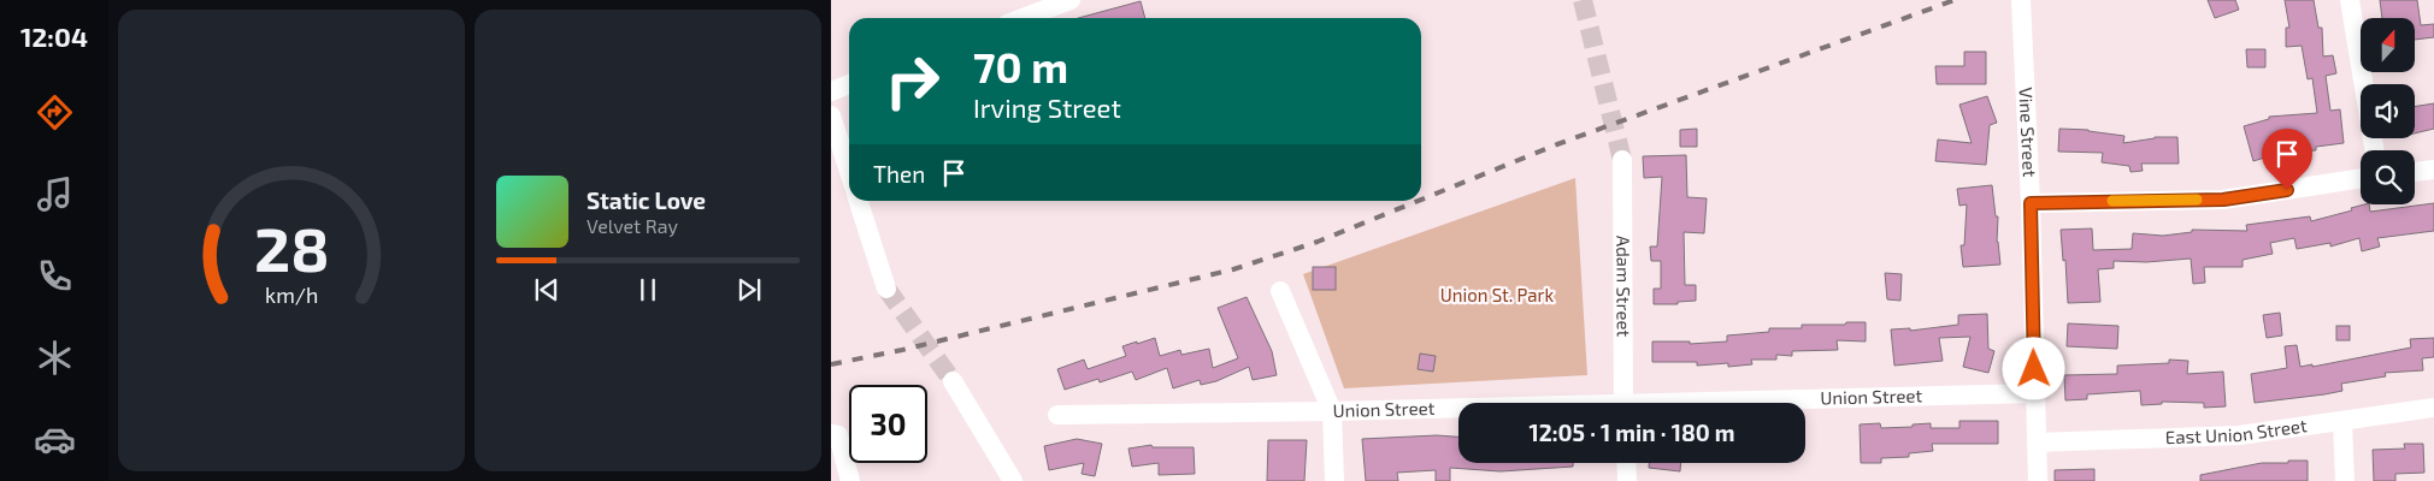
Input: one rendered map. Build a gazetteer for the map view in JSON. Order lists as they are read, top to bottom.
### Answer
{
  "streets": {
    "street": [
      "Vine Street",
      "Adam Street",
      "Union Street",
      "East Union Street"
    ]
  },
  "crossings": [
    ["Vine Street", "Union Street"],
    ["Vine Street", "East Union Street"]
  ],
  "parks": ["Union St. Park"],
  "north": "top",
  "page": {
    "tabs": "12:04",
    "turn": ["70 m", "Irving Street"],
    "then": "Then",
    "song": ["Static Love", "Velvet Ray"],
    "limit": "30",
    "trip": "12:05 · 1 min · 180 m",
    "gauge": ["28", "km/h"]
  }
}
